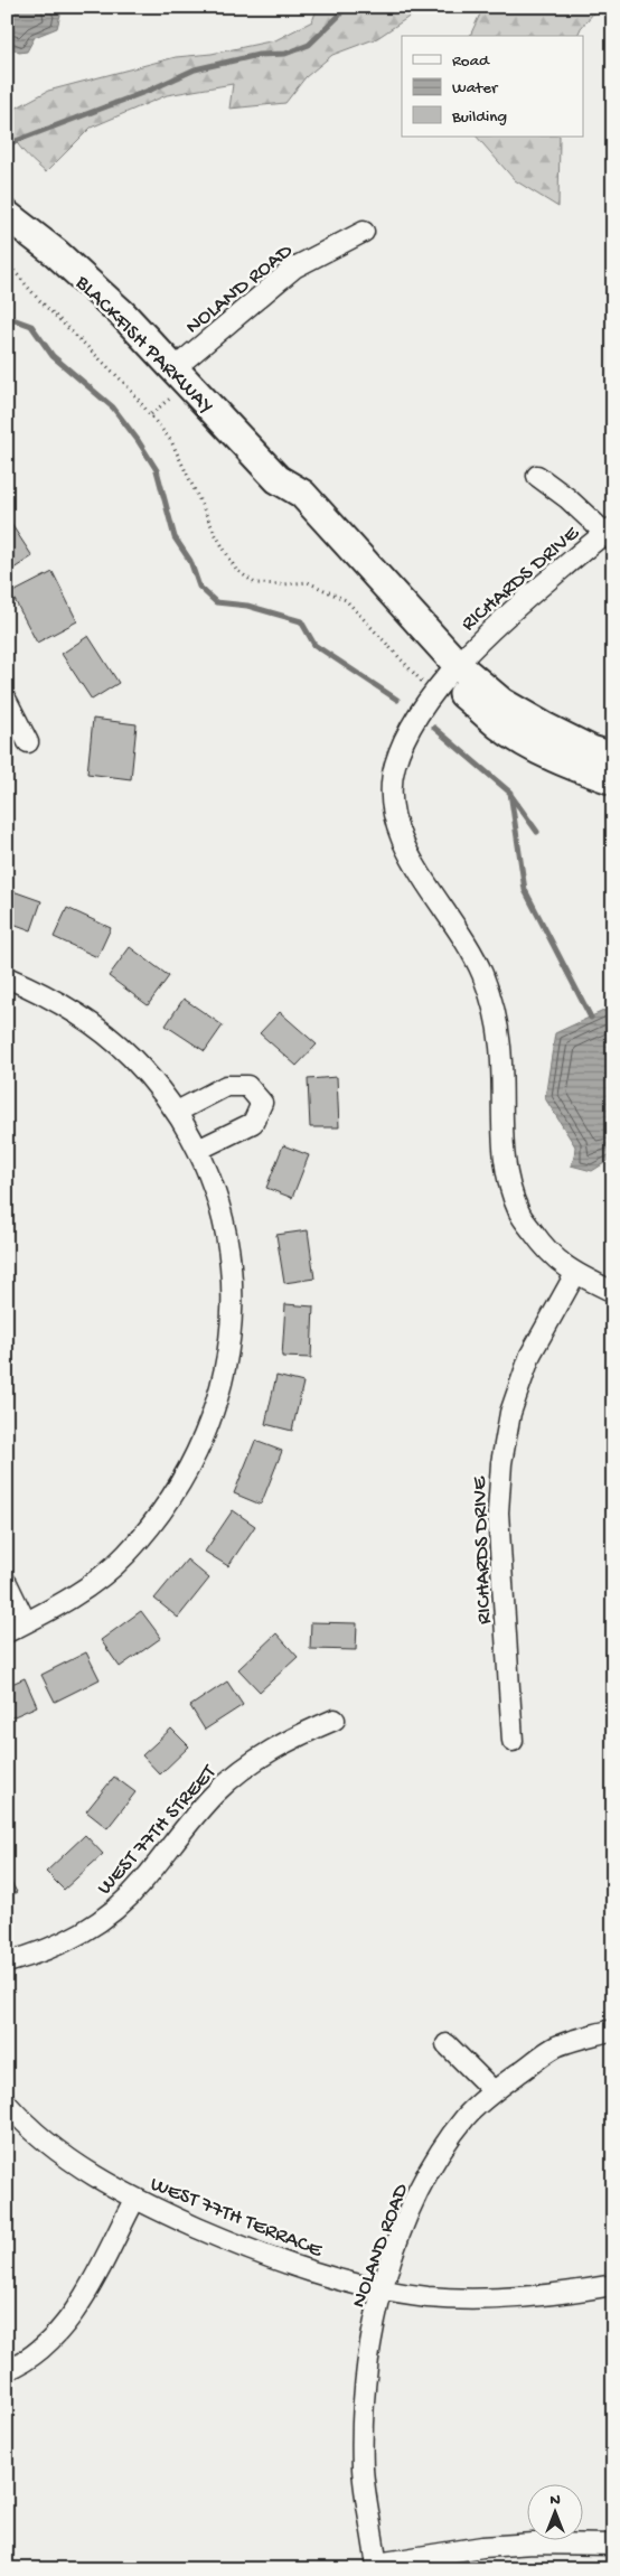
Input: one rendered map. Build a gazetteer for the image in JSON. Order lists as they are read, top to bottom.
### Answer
{
  "streets": {
    "main road": ["BLACKFISH PARKWAY"],
    "street": [
      "NOLAND ROAD",
      "RICHARDS DRIVE",
      "WEST 77TH STREET",
      "WEST 77TH TERRACE"
    ]
  },
  "crossings": [
    ["NOLAND ROAD", "BLACKFISH PARKWAY"],
    ["NOLAND ROAD", "WEST 77TH TERRACE"],
    ["BLACKFISH PARKWAY", "RICHARDS DRIVE"]
  ],
  "legend": ["Road", "Water", "Building"],
  "north": "top"
}
